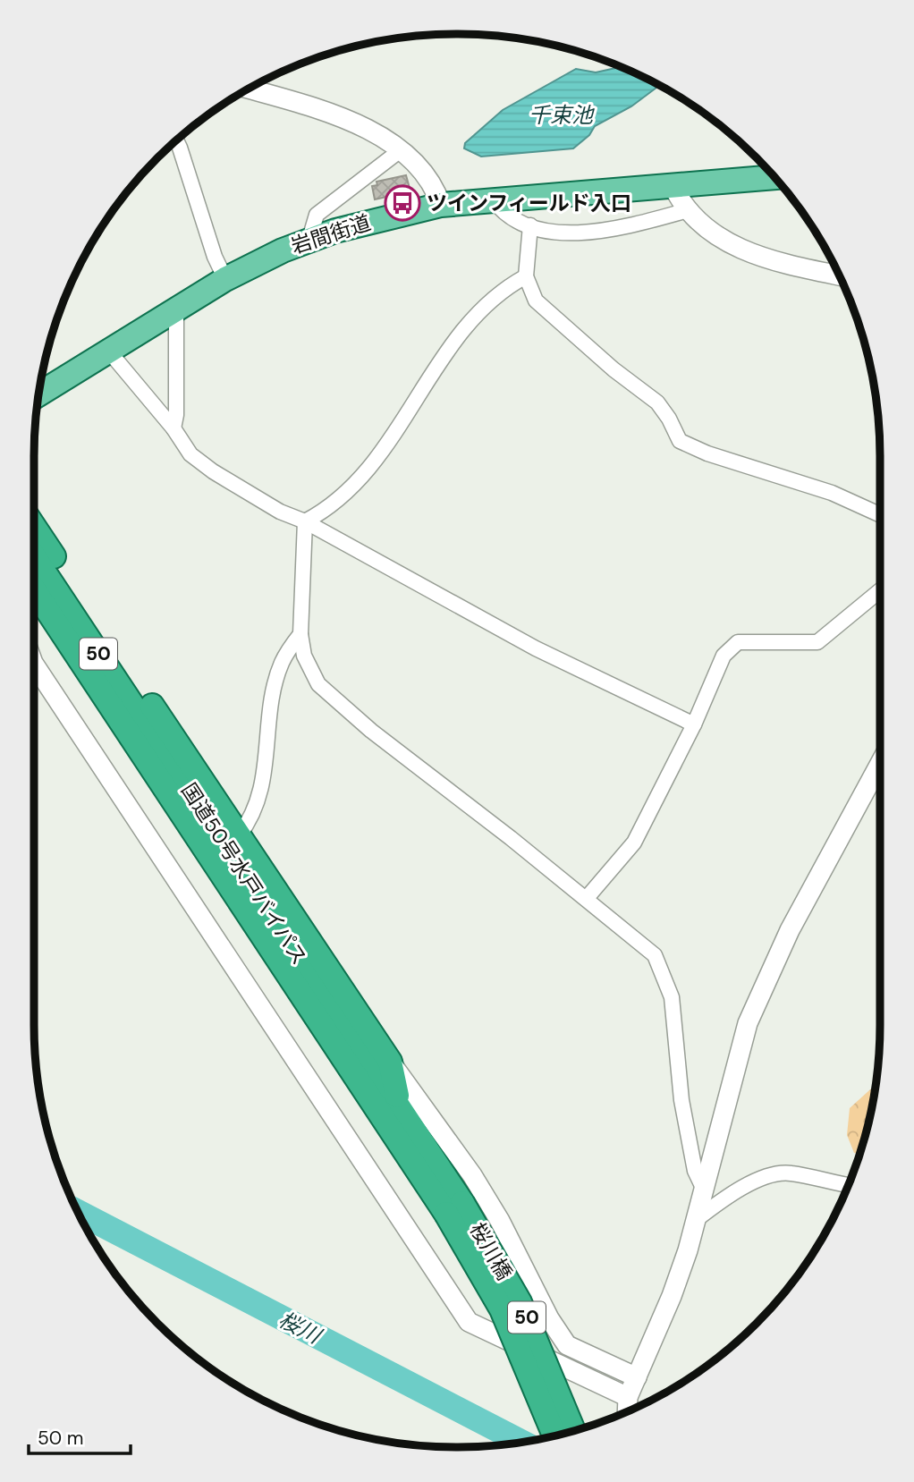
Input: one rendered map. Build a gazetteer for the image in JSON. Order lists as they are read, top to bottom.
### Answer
{
  "streets": {
    "highway": ["50", "国道50号水戸バイパス", "桜川橋"],
    "main road": ["岩間街道"]
  },
  "crossings": [
    ["国道50号水戸バイパス", "桜川橋"]
  ],
  "water": ["千束池", "桜川"],
  "places": {
    "bus stop": ["ツインフィールド入口"]
  },
  "scale_bar": "50 m"
}
